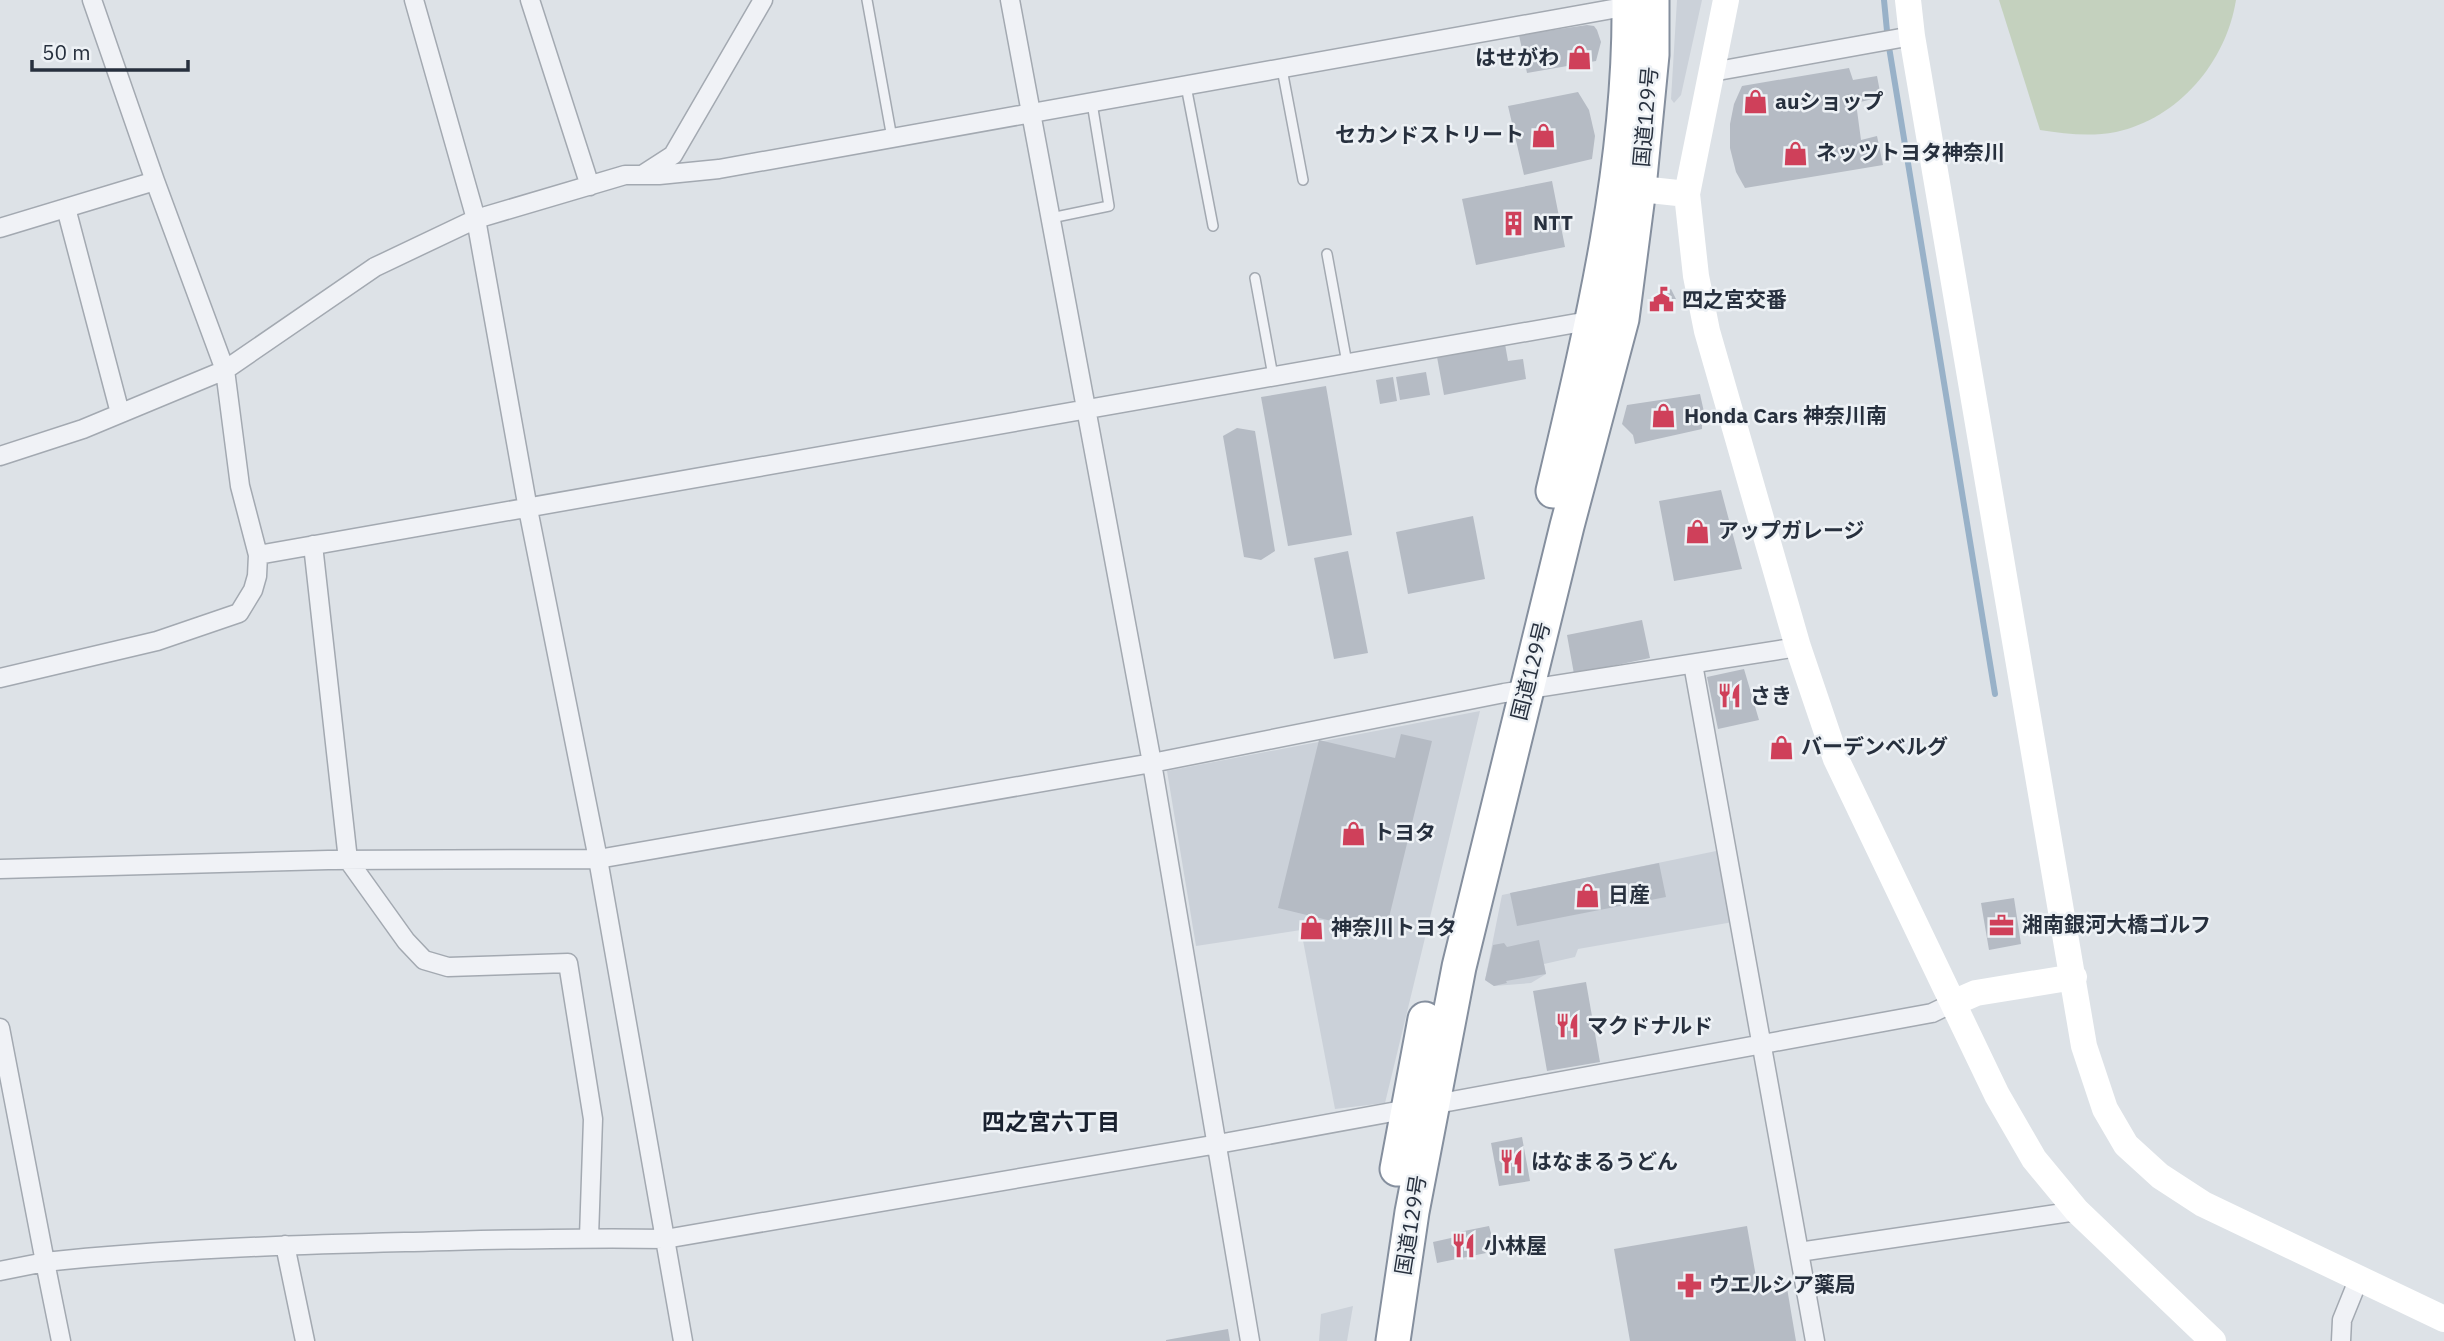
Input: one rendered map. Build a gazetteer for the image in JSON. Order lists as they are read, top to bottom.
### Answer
{
  "streets": {
    "highway": ["国道129号"]
  },
  "districts": ["四之宮六丁目"],
  "places": {
    "shop": [
      "はせがわ",
      "auショップ",
      "セカンドストリート",
      "ネッツトヨタ神奈川",
      "Honda Cars 神奈川南",
      "アップガレージ",
      "バーデンベルグ",
      "トヨタ",
      "日産",
      "神奈川トヨタ"
    ],
    "building": ["NTT"],
    "public building": ["四之宮交番"],
    "restaurant": [
      "さき",
      "マクドナルド",
      "はなまるうどん",
      "小林屋"
    ],
    "office": ["湘南銀河大橋ゴルフ"],
    "pharmacy": ["ウエルシア薬局"]
  },
  "scale_bar": "50 m"
}
